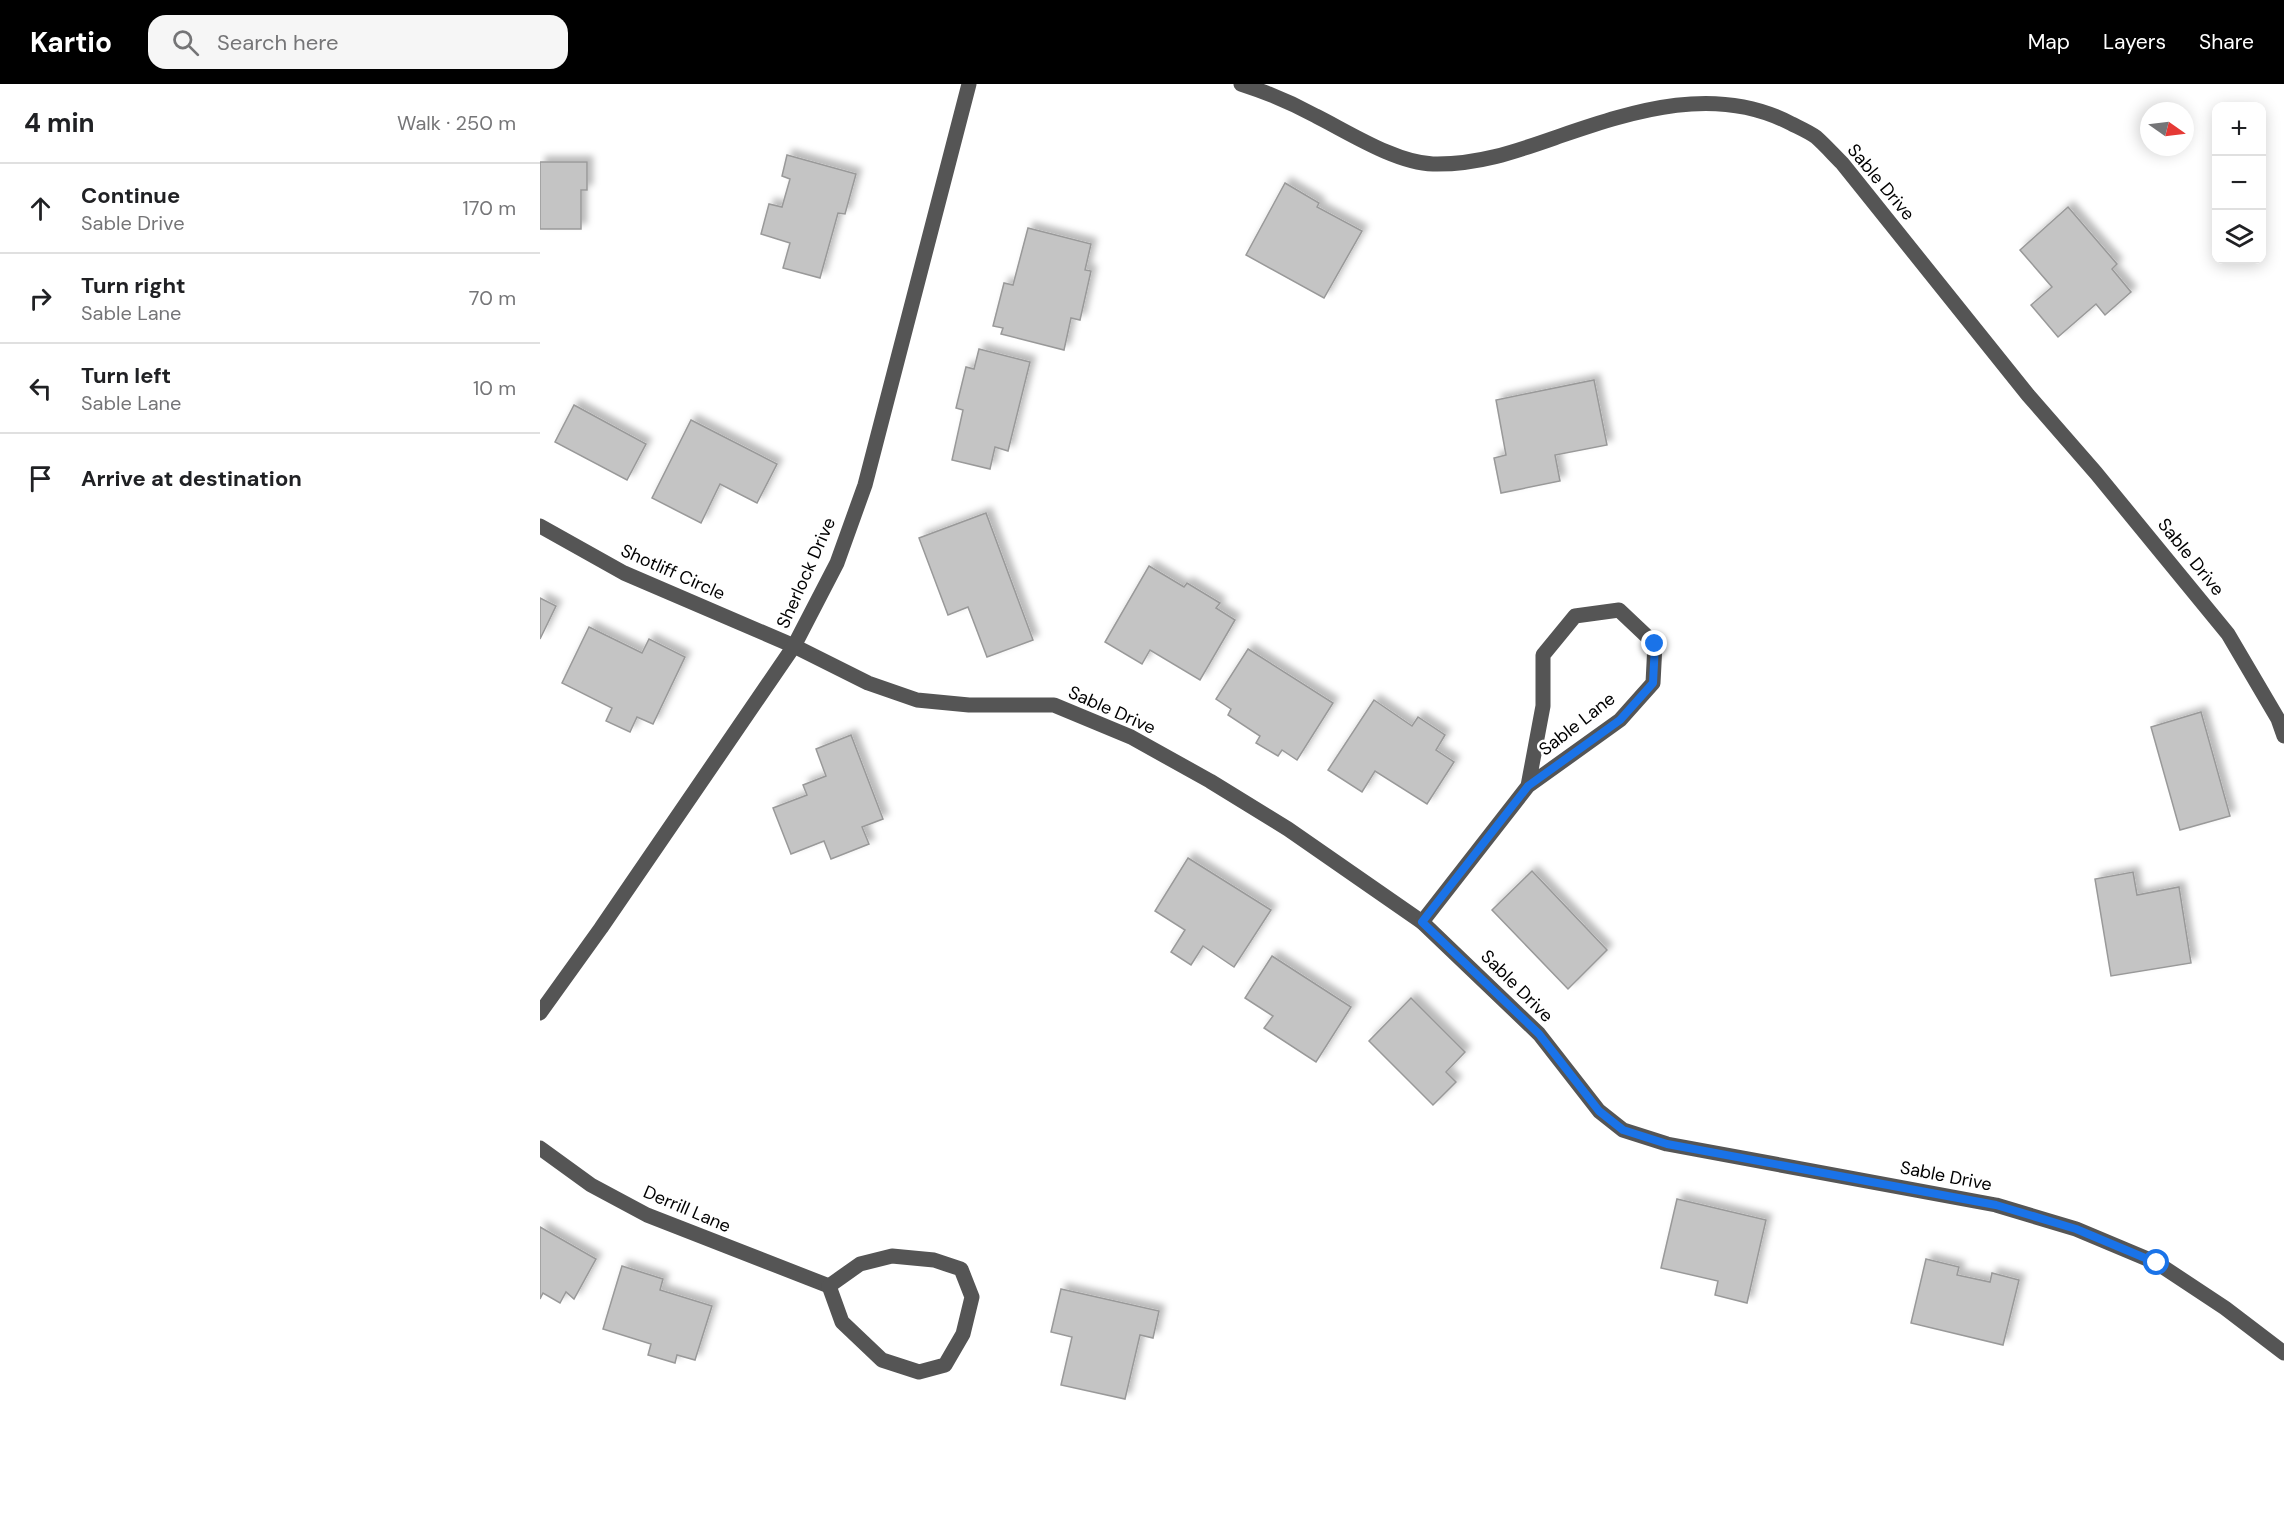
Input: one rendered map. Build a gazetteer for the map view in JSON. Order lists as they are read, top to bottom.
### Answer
{
  "streets": {
    "street": [
      "Sable Drive",
      "Shotliff Circle",
      "Sherlock Drive",
      "Sable Lane",
      "Derrill Lane"
    ]
  },
  "crossings": [
    ["Sable Drive", "Shotliff Circle"],
    ["Sable Drive", "Sherlock Drive"],
    ["Sable Drive", "Sable Lane"],
    ["Shotliff Circle", "Sherlock Drive"]
  ],
  "north": "right",
  "page": {
    "header": "Kartio",
    "search": "Search here",
    "nav": ["Map", "Layers", "Share"],
    "heading": ["4 min", "Walk · 250 m"],
    "map_buttons": ["+", "−"],
    "list": [
      ["Continue", "Sable Drive", "170 m"],
      ["Turn right", "Sable Lane", "70 m"],
      ["Turn left", "Sable Lane", "10 m"],
      "Arrive at destination"
    ]
  }
}
